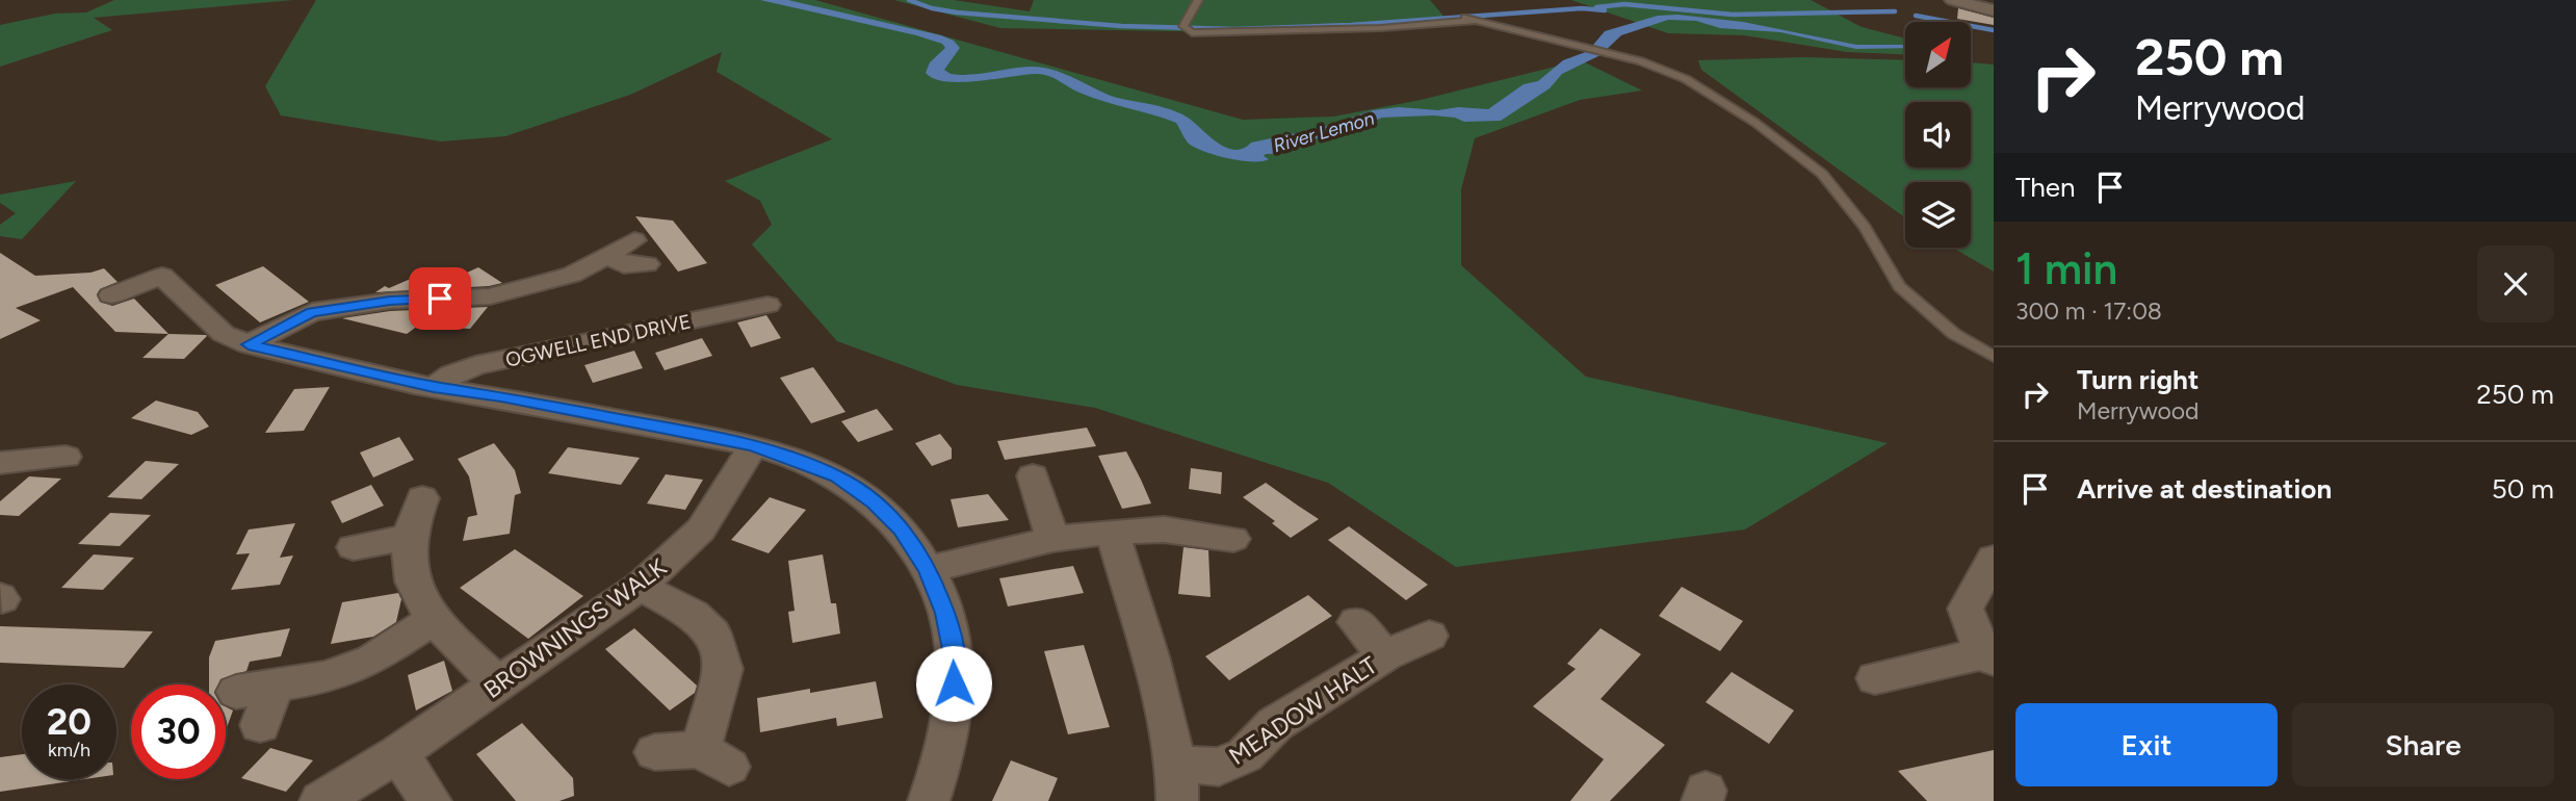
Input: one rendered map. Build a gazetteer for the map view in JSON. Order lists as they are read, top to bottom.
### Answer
{
  "streets": {
    "street": ["OGWELL END DRIVE", "BROWNINGS WALK", "MEADOW HALT"]
  },
  "water": ["River Lemon"],
  "north": "top right",
  "page": {
    "turn": ["250 m", "Merrywood"],
    "then": "Then",
    "heading": ["1 min", "300 m · 17:08"],
    "list": [
      {
        "name": "Turn right",
        "note": "Merrywood",
        "value": "250 m"
      },
      {
        "name": "Arrive at destination",
        "value": "50 m"
      }
    ],
    "speed": "20 km/h",
    "limit": "30",
    "buttons": ["Exit", "Share"]
  }
}
